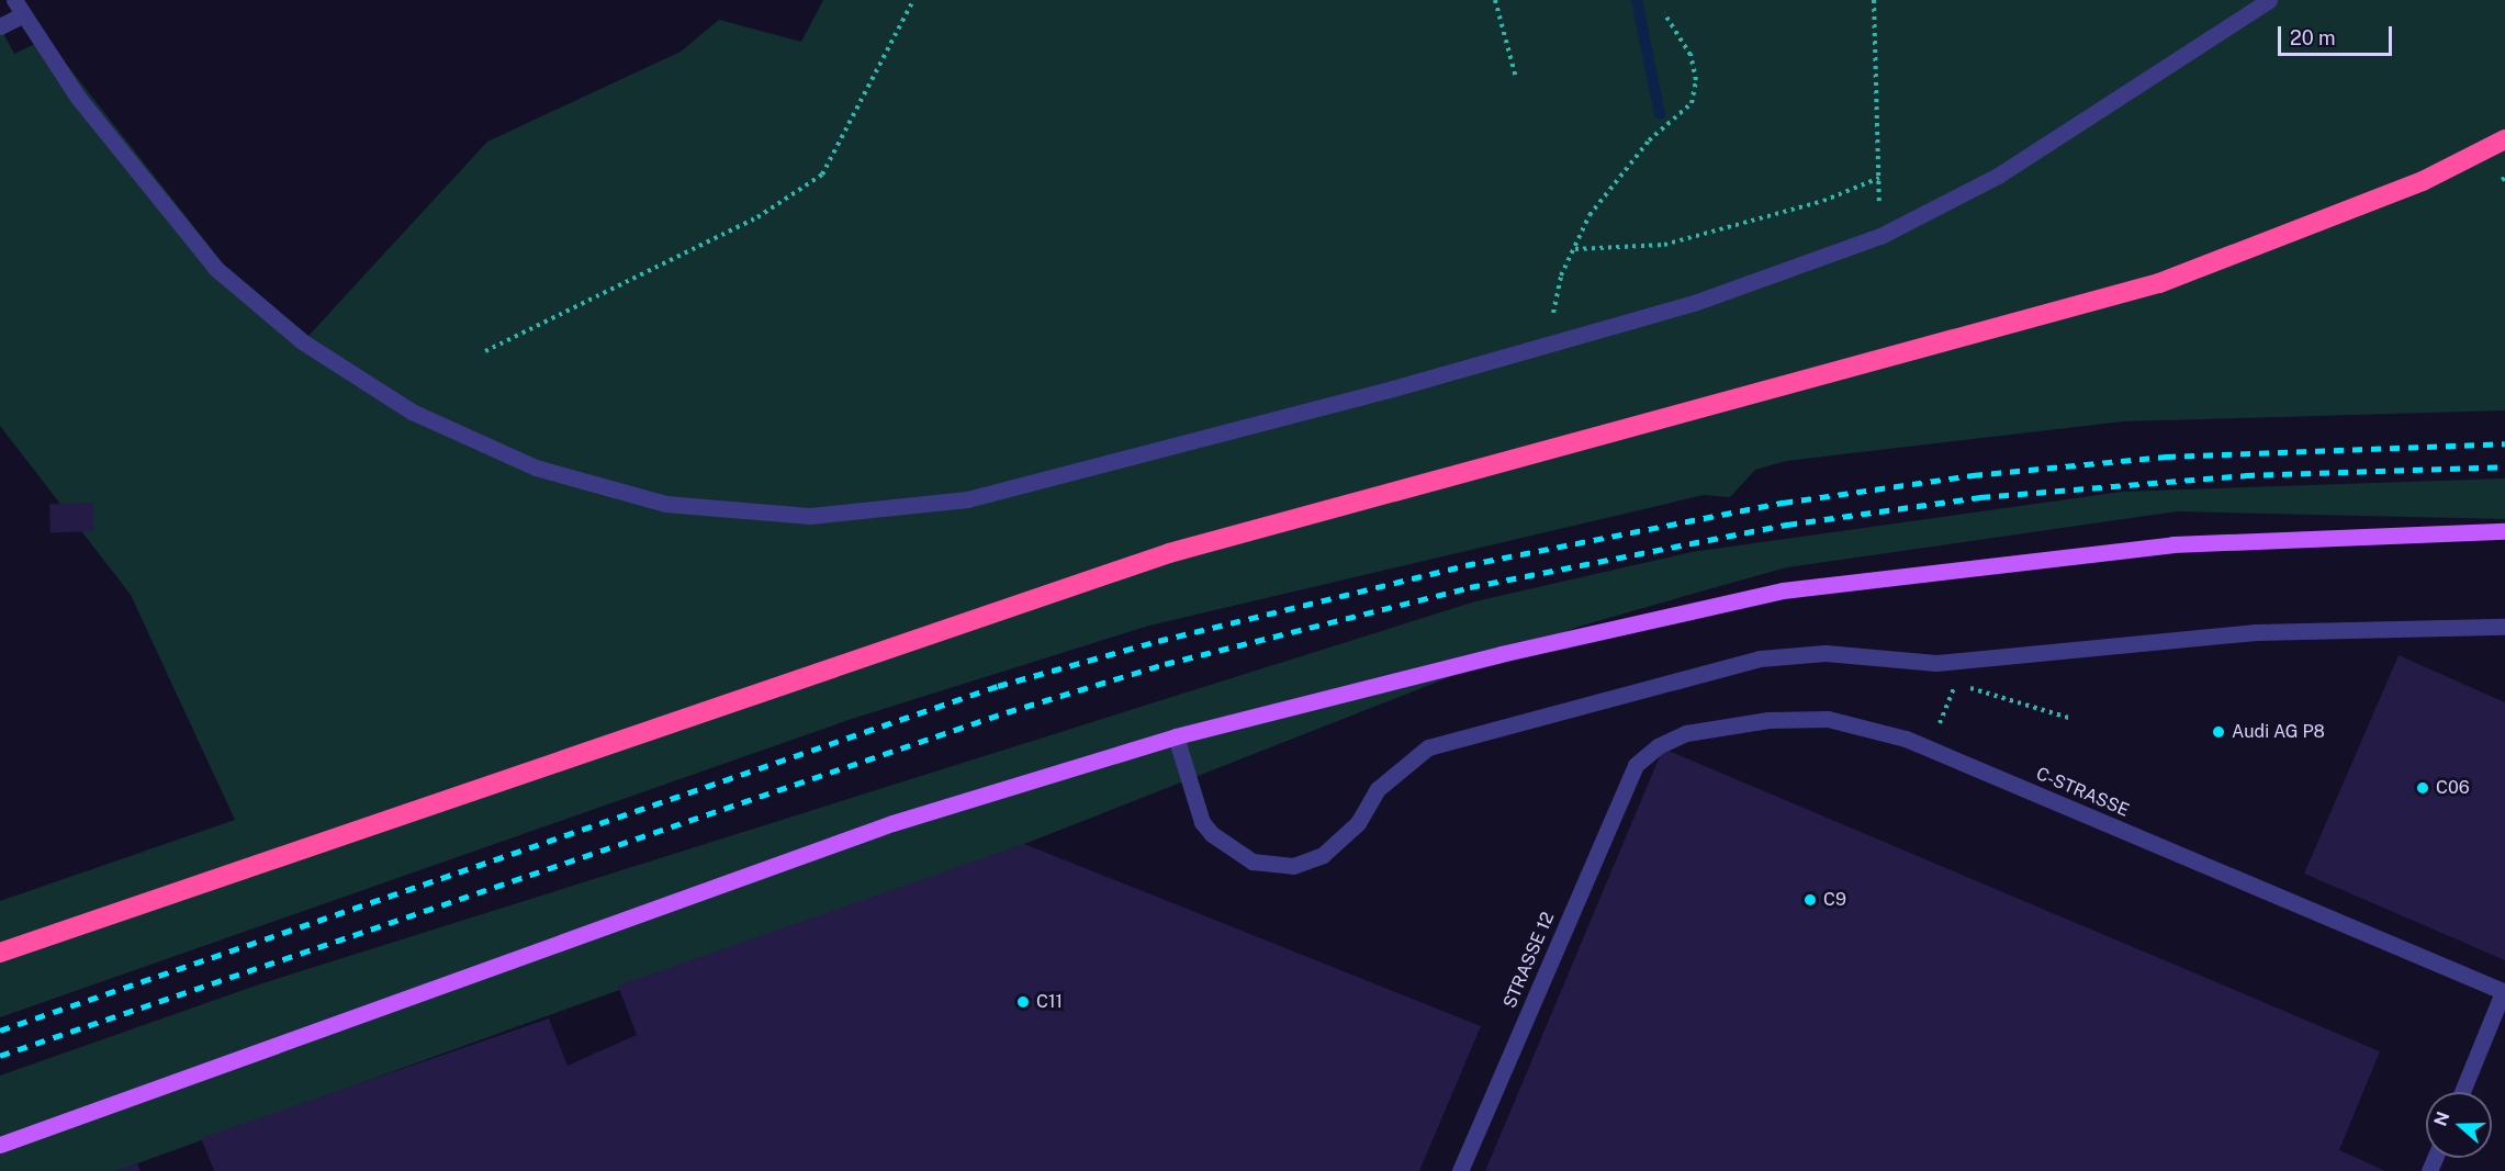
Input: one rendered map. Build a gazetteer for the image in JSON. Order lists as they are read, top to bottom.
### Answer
{
  "streets": {
    "street": ["C-STRASSE", "STRASSE 12"]
  },
  "crossings": [
    ["C-STRASSE", "STRASSE 12"]
  ],
  "places": [
    "Audi AG P8",
    "C06",
    "C9",
    "C11"
  ],
  "scale_bar": "20 m",
  "north": "left"
}
